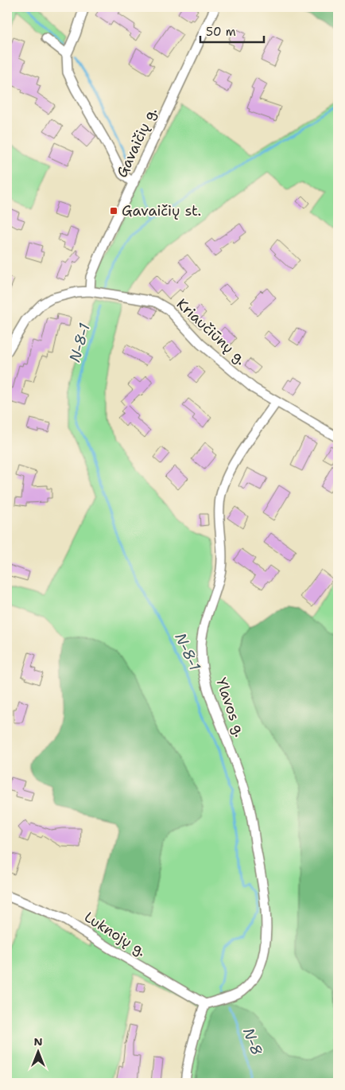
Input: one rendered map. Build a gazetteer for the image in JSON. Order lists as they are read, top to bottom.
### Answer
{
  "streets": {
    "street": [
      "Gavaičių g.",
      "Kriaučiūnų g.",
      "Ylavos g.",
      "Luknojų g."
    ]
  },
  "crossings": [
    ["Gavaičių g.", "Kriaučiūnų g."],
    ["Kriaučiūnų g.", "Ylavos g."],
    ["Ylavos g.", "Luknojų g."]
  ],
  "water": ["N-8-1", "N-8"],
  "places": {
    "transit": ["Gavaičių st."]
  },
  "scale_bar": "50 m",
  "north": "top"
}
